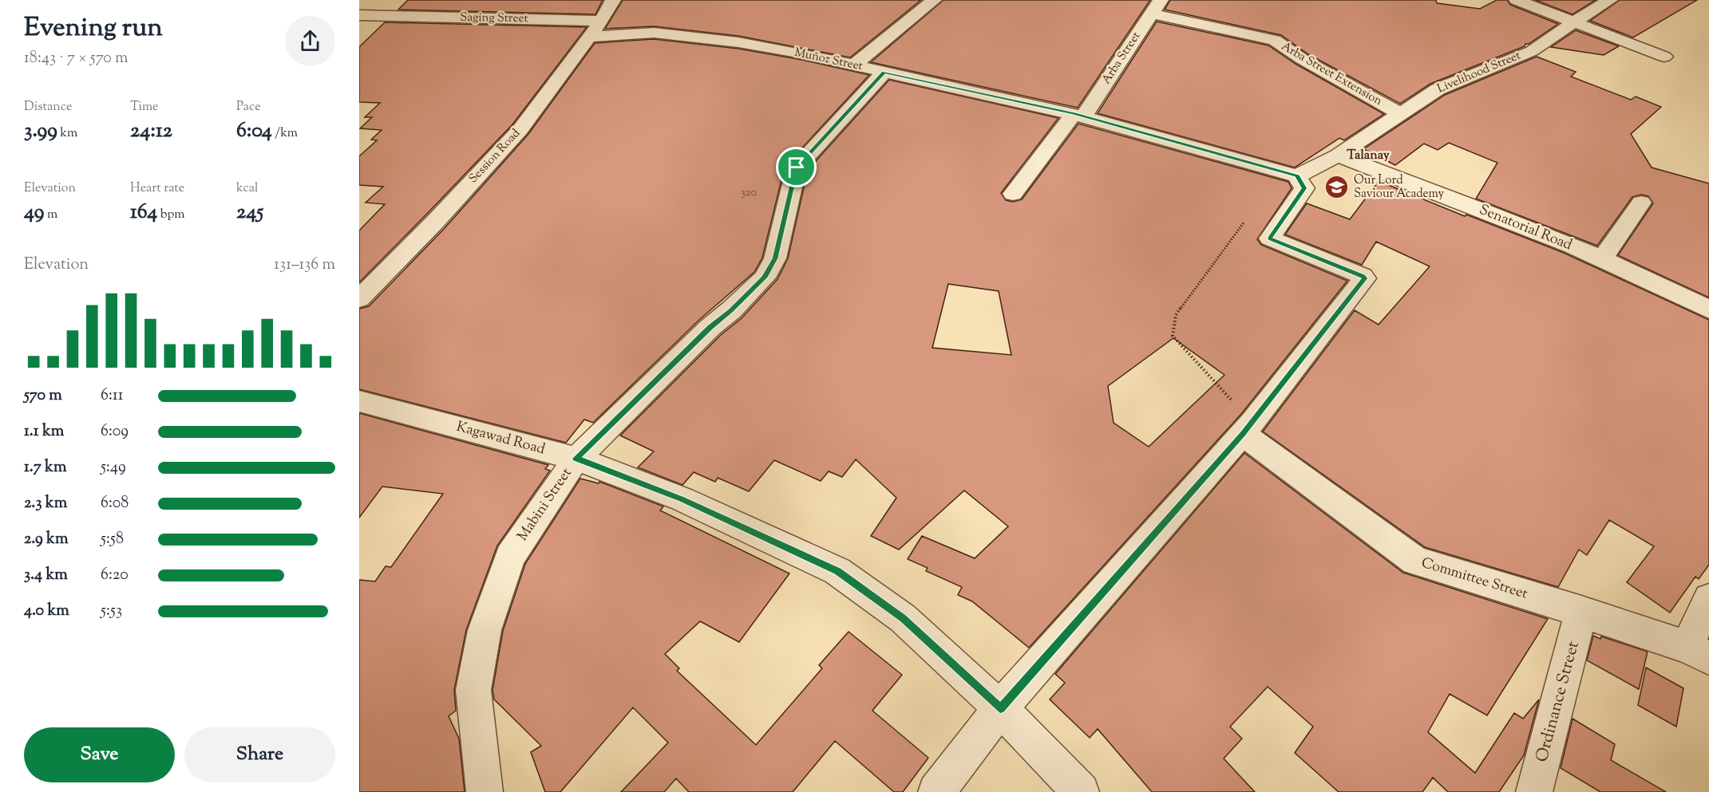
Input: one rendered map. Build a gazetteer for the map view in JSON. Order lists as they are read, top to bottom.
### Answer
{
  "streets": {
    "street": [
      "Saging Street",
      "Arba Street",
      "Muñoz Street",
      "Livelihood Street",
      "Arba Street Extension",
      "Session Road",
      "Senatorial Road",
      "Kagawad Road",
      "Mabini Street",
      "Committee Street",
      "Ordinance Street"
    ]
  },
  "crossings": [
    ["Saging Street", "Session Road"],
    ["Arba Street", "Muñoz Street"],
    ["Arba Street", "Arba Street Extension"],
    ["Muñoz Street", "Session Road"],
    ["Muñoz Street", "Mabini Street"],
    ["Livelihood Street", "Arba Street Extension"],
    ["Livelihood Street", "Senatorial Road"],
    ["Kagawad Road", "Mabini Street"],
    ["Committee Street", "Ordinance Street"]
  ],
  "districts": ["Talanay"],
  "places": {
    "school or university": ["Our Lord Saviour Academy"]
  },
  "house_numbers": ["320"],
  "page": {
    "heading": ["Evening run", "18:43 · 7 × 570 m"],
    "stats": [
      ["Distance", "3.99 km"],
      ["Time", "24:12"],
      ["Pace", "6:04 /km"],
      ["Elevation", "49 m"],
      ["Heart rate", "164 bpm"],
      ["kcal", "245"]
    ],
    "chart": ["Elevation", "131–136 m"],
    "list": [
      {
        "name": "570 m",
        "note": "6:11"
      },
      {
        "name": "1.1 km",
        "note": "6:09"
      },
      {
        "name": "1.7 km",
        "note": "5:49"
      },
      {
        "name": "2.3 km",
        "note": "6:08"
      },
      {
        "name": "2.9 km",
        "note": "5:58"
      },
      {
        "name": "3.4 km",
        "note": "6:20"
      },
      {
        "name": "4.0 km",
        "note": "5:53"
      }
    ],
    "buttons": ["Save", "Share"]
  }
}
